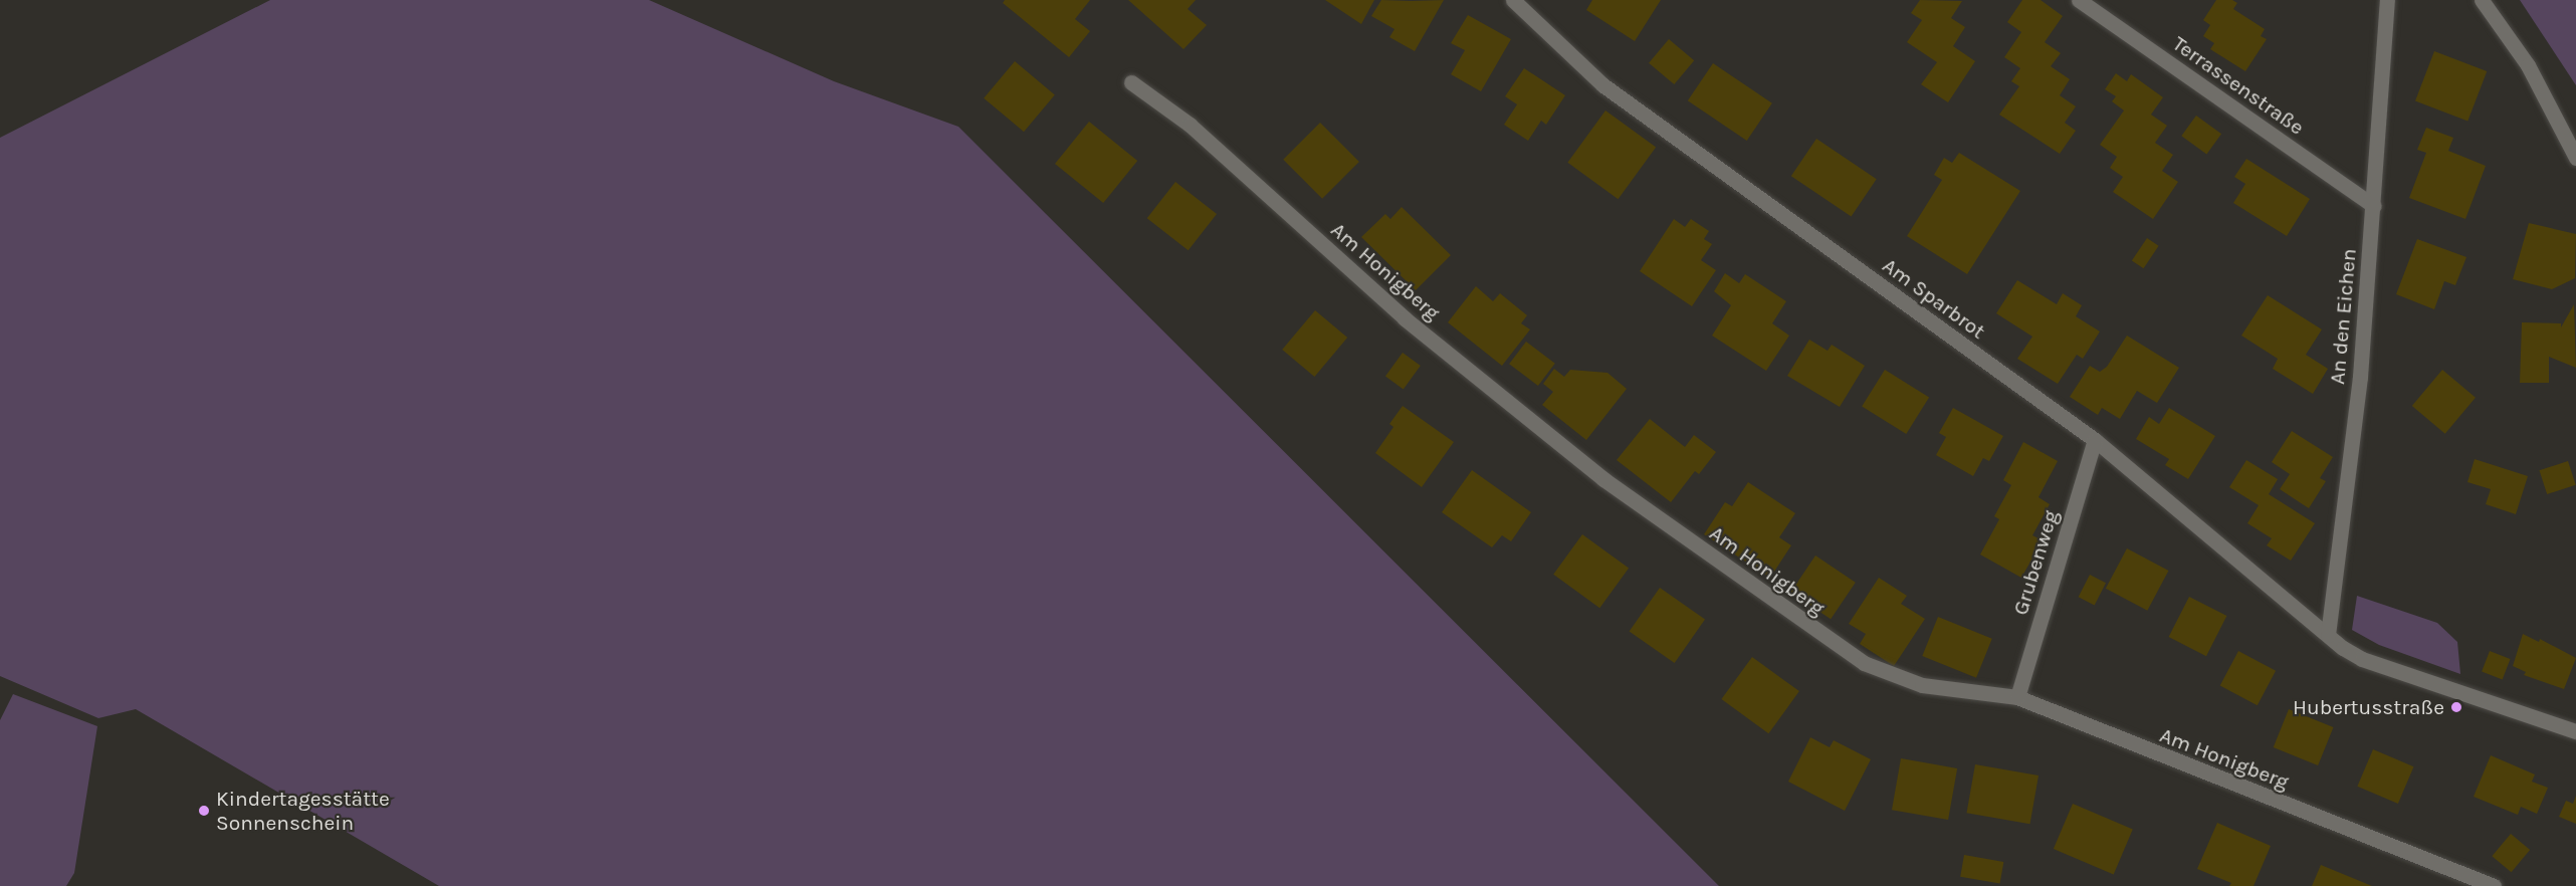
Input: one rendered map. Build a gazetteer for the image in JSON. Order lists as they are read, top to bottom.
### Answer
{
  "streets": {
    "street": [
      "Terrassenstraße",
      "Am Honigberg",
      "Am Sparbrot",
      "An den Eichen",
      "Grubenweg"
    ]
  },
  "crossings": [
    ["Terrassenstraße", "An den Eichen"],
    ["Am Honigberg", "Grubenweg"],
    ["Am Sparbrot", "An den Eichen"],
    ["Am Sparbrot", "Grubenweg"]
  ],
  "places": ["Hubertusstraße", "Kindertagesstätte Sonnenschein"]
}
